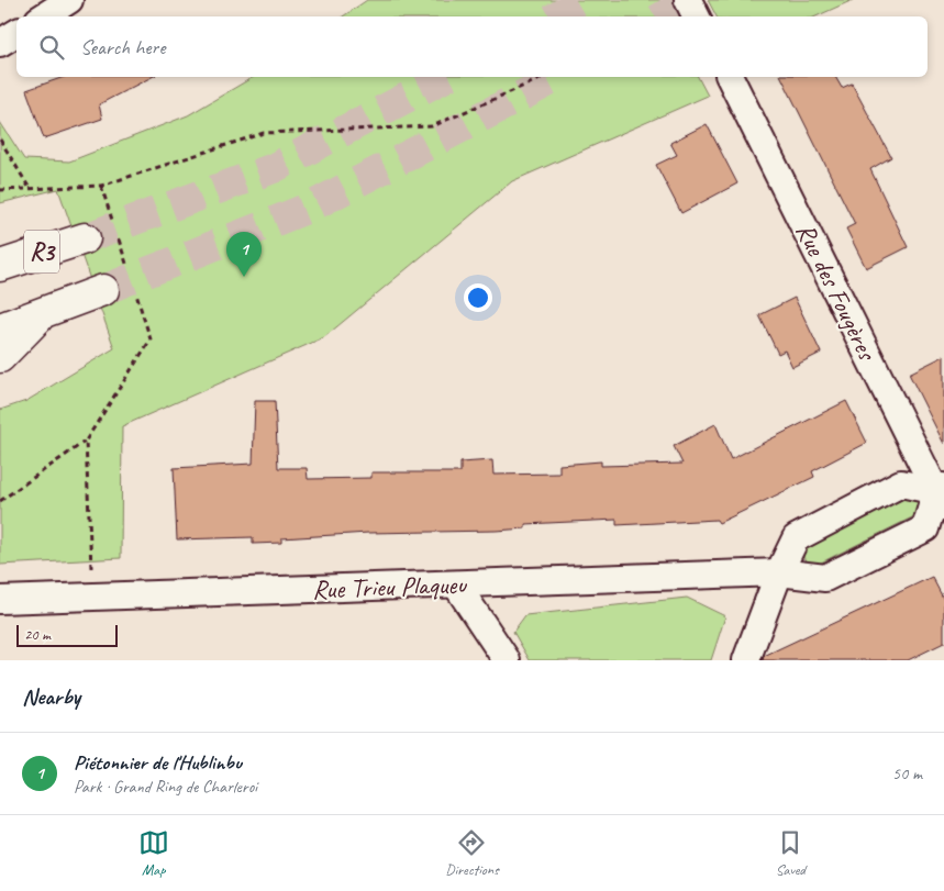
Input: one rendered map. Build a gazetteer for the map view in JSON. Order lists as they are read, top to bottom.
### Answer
{
  "streets": {
    "highway": ["R3"],
    "street": ["Rue des Fougères", "Rue Trieu Plaqueu"]
  },
  "crossings": [
    ["Rue des Fougères", "Rue Trieu Plaqueu"]
  ],
  "scale_bar": "20 m",
  "page": {
    "search": "Search here",
    "pins": "1",
    "scale": "20 m",
    "heading": "Nearby",
    "list": [
      {
        "mark": "1",
        "name": "Piétonnier de l'Hublinbu",
        "note": "Park · Grand Ring de Charleroi",
        "value": "50 m"
      }
    ],
    "nav": ["Map", "Directions", "Saved"]
  }
}
